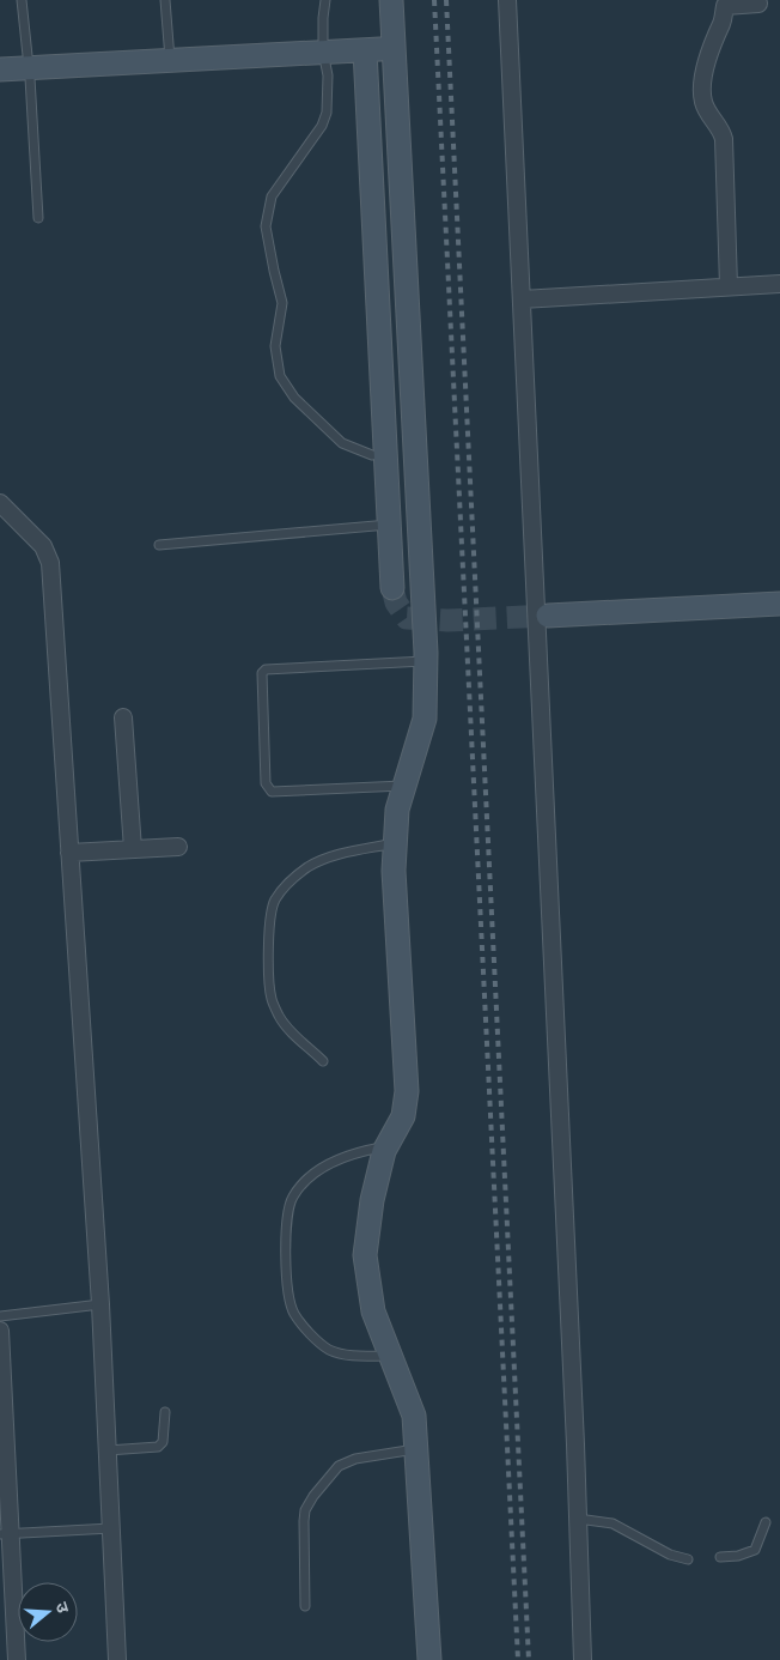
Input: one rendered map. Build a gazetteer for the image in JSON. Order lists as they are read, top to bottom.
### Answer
{
  "north": "right"
}
